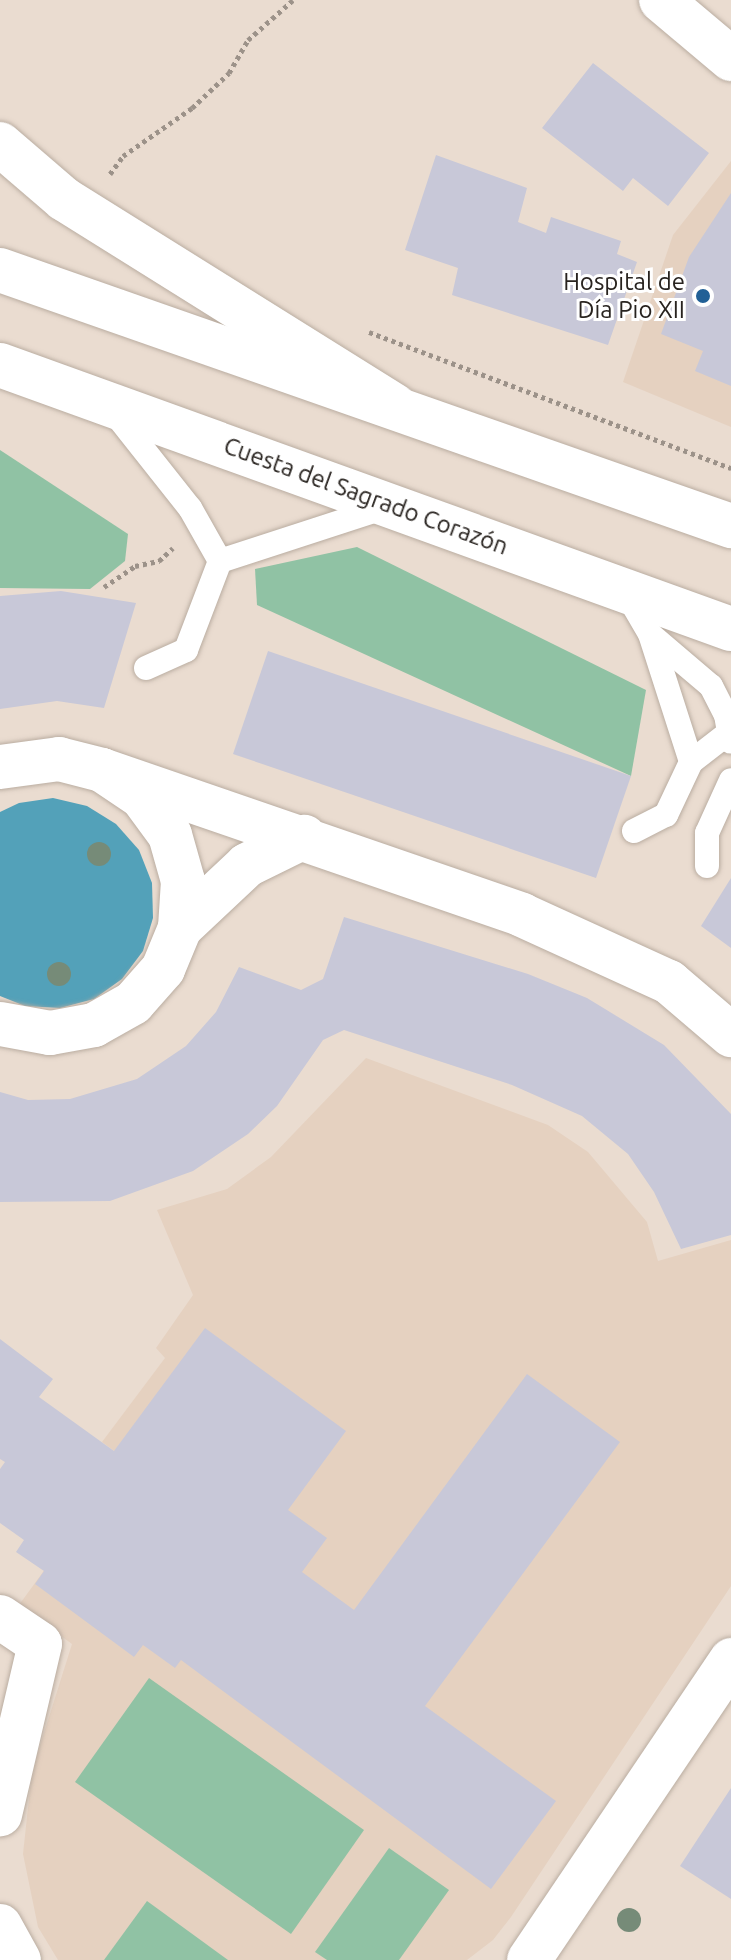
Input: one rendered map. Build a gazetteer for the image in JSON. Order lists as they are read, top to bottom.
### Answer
{
  "streets": {
    "main road": ["Cuesta del Sagrado Corazón"]
  },
  "places": ["Hospital de Día Pio XII"]
}
